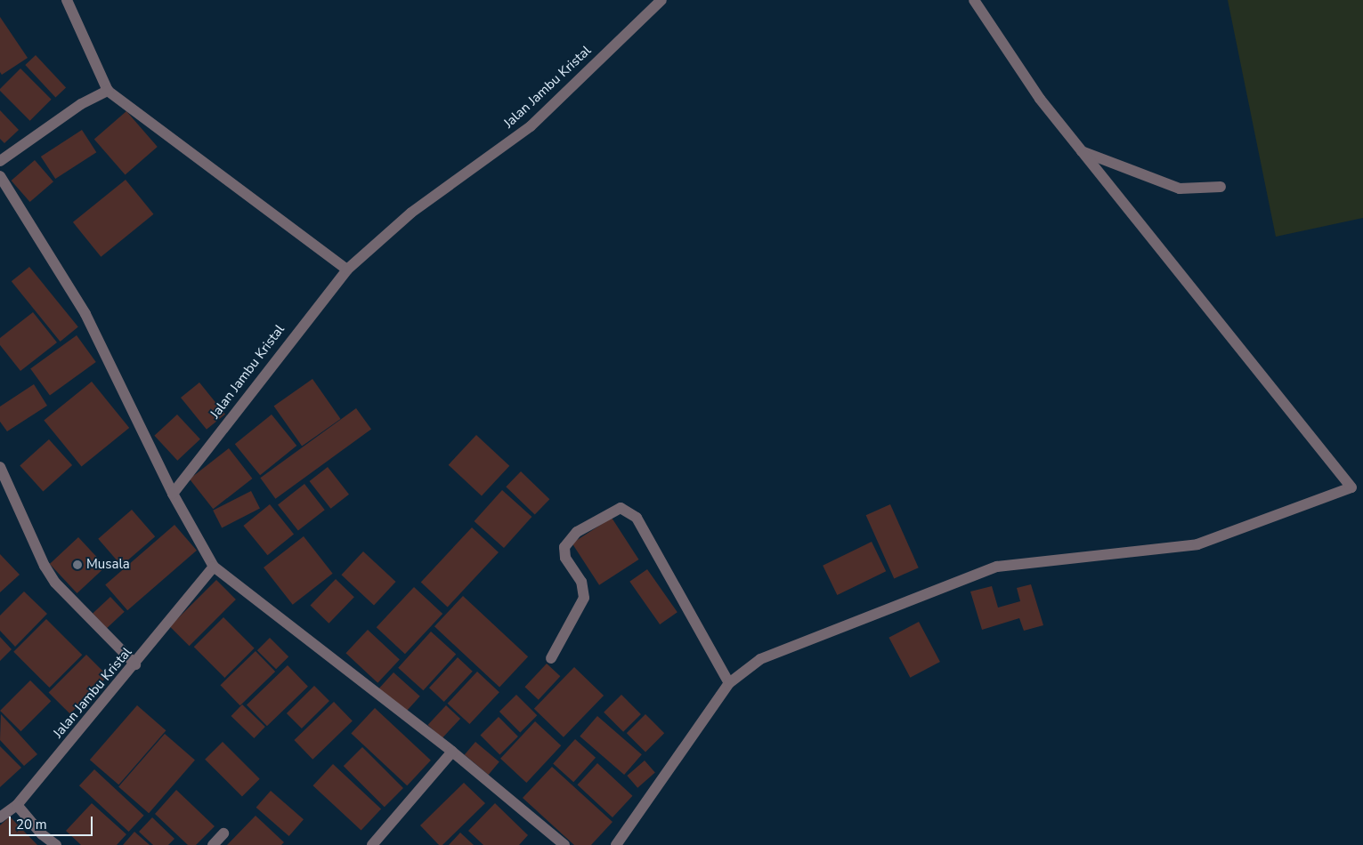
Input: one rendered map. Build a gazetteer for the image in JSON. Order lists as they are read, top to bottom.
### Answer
{
  "streets": {
    "street": ["Jalan Jambu Kristal"]
  },
  "places": ["Musala"],
  "scale_bar": "20 m"
}
